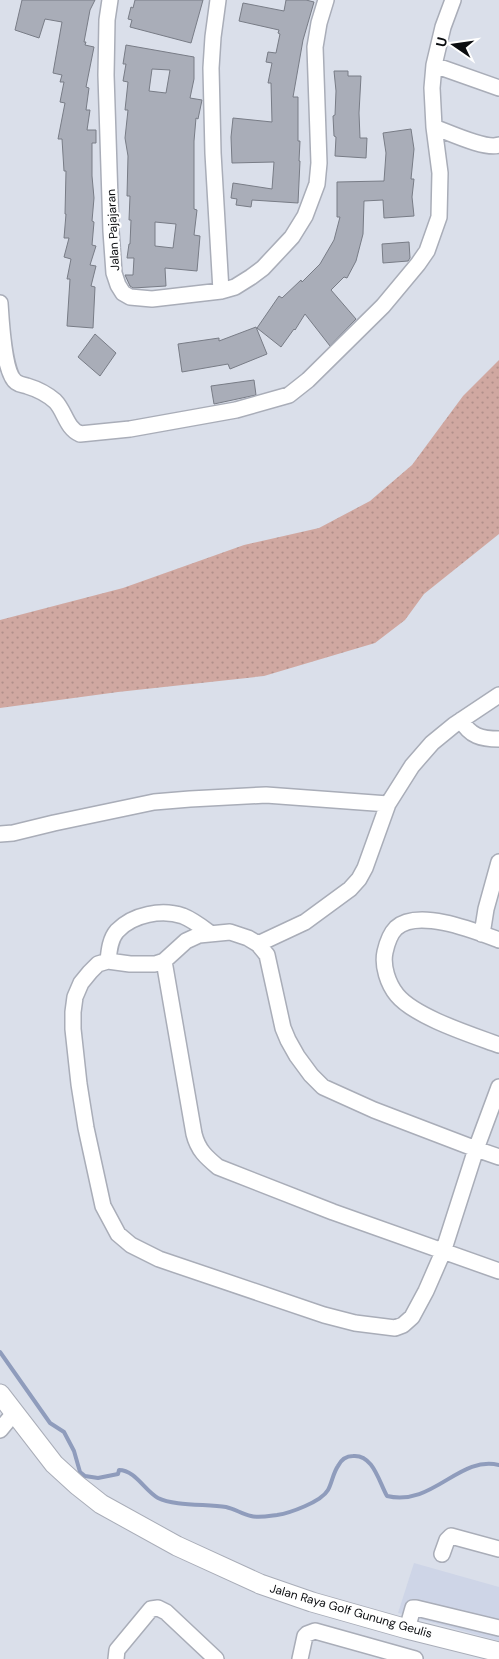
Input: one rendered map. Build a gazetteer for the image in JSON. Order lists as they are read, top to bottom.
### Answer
{
  "streets": {
    "main road": ["Jalan Raya Golf Gunung Geulis"],
    "street": ["Jalan Pajajaran"]
  },
  "north": "left"
}
